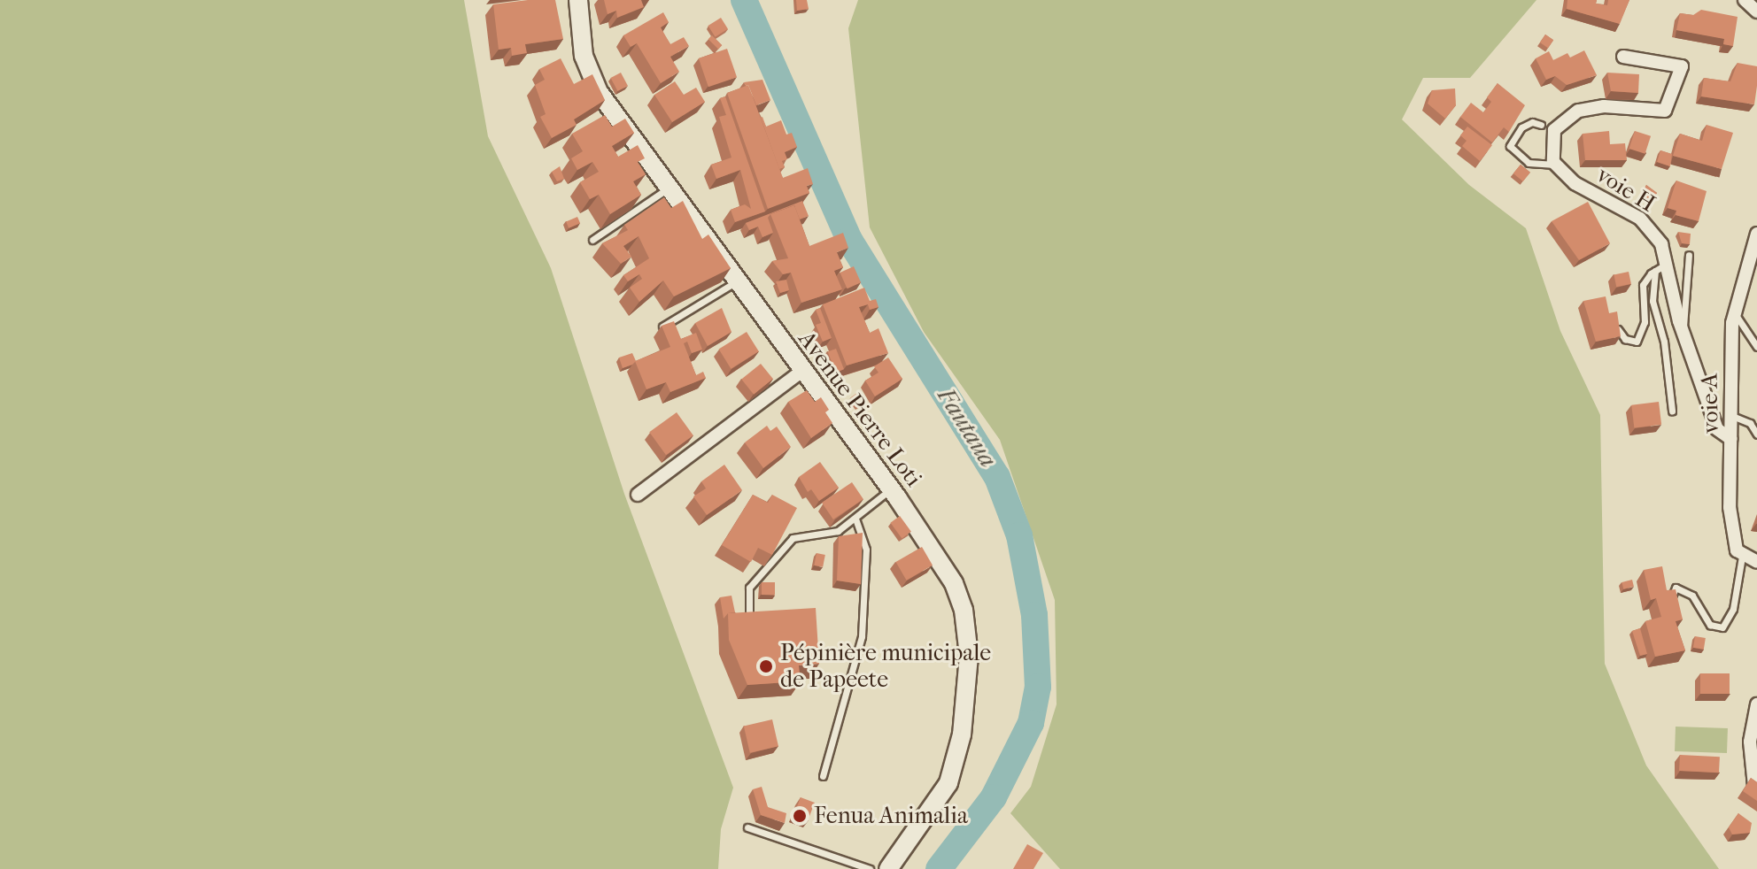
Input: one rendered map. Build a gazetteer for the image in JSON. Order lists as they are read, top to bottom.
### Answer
{
  "streets": {
    "main road": ["Avenue Pierre Loti"],
    "street": ["voie H", "voie A"]
  },
  "crossings": [
    ["voie H", "voie A"]
  ],
  "water": ["Fautaua"],
  "places": ["Pépinière municipale de Papeete", "Fenua Animalia"]
}
